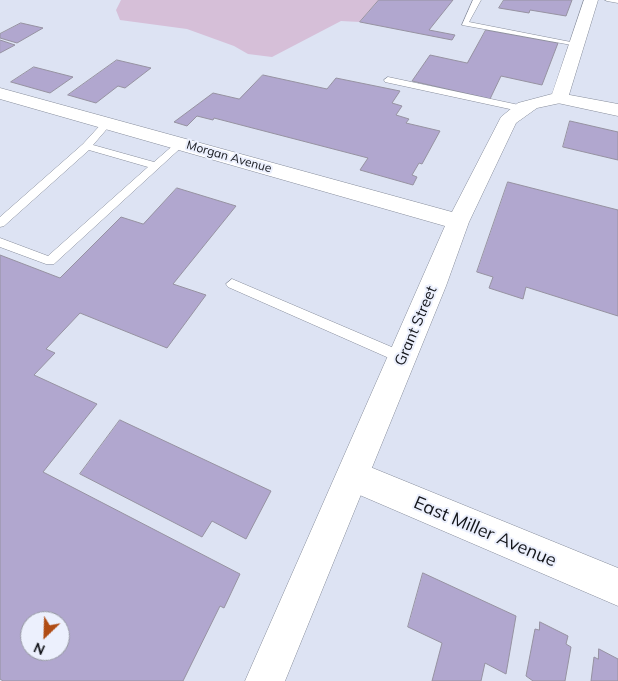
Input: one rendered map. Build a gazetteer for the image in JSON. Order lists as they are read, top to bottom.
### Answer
{
  "streets": {
    "street": ["Morgan Avenue", "Grant Street", "East Miller Avenue"]
  },
  "crossings": [
    ["Morgan Avenue", "Grant Street"],
    ["Grant Street", "East Miller Avenue"]
  ],
  "north": "bottom left"
}
